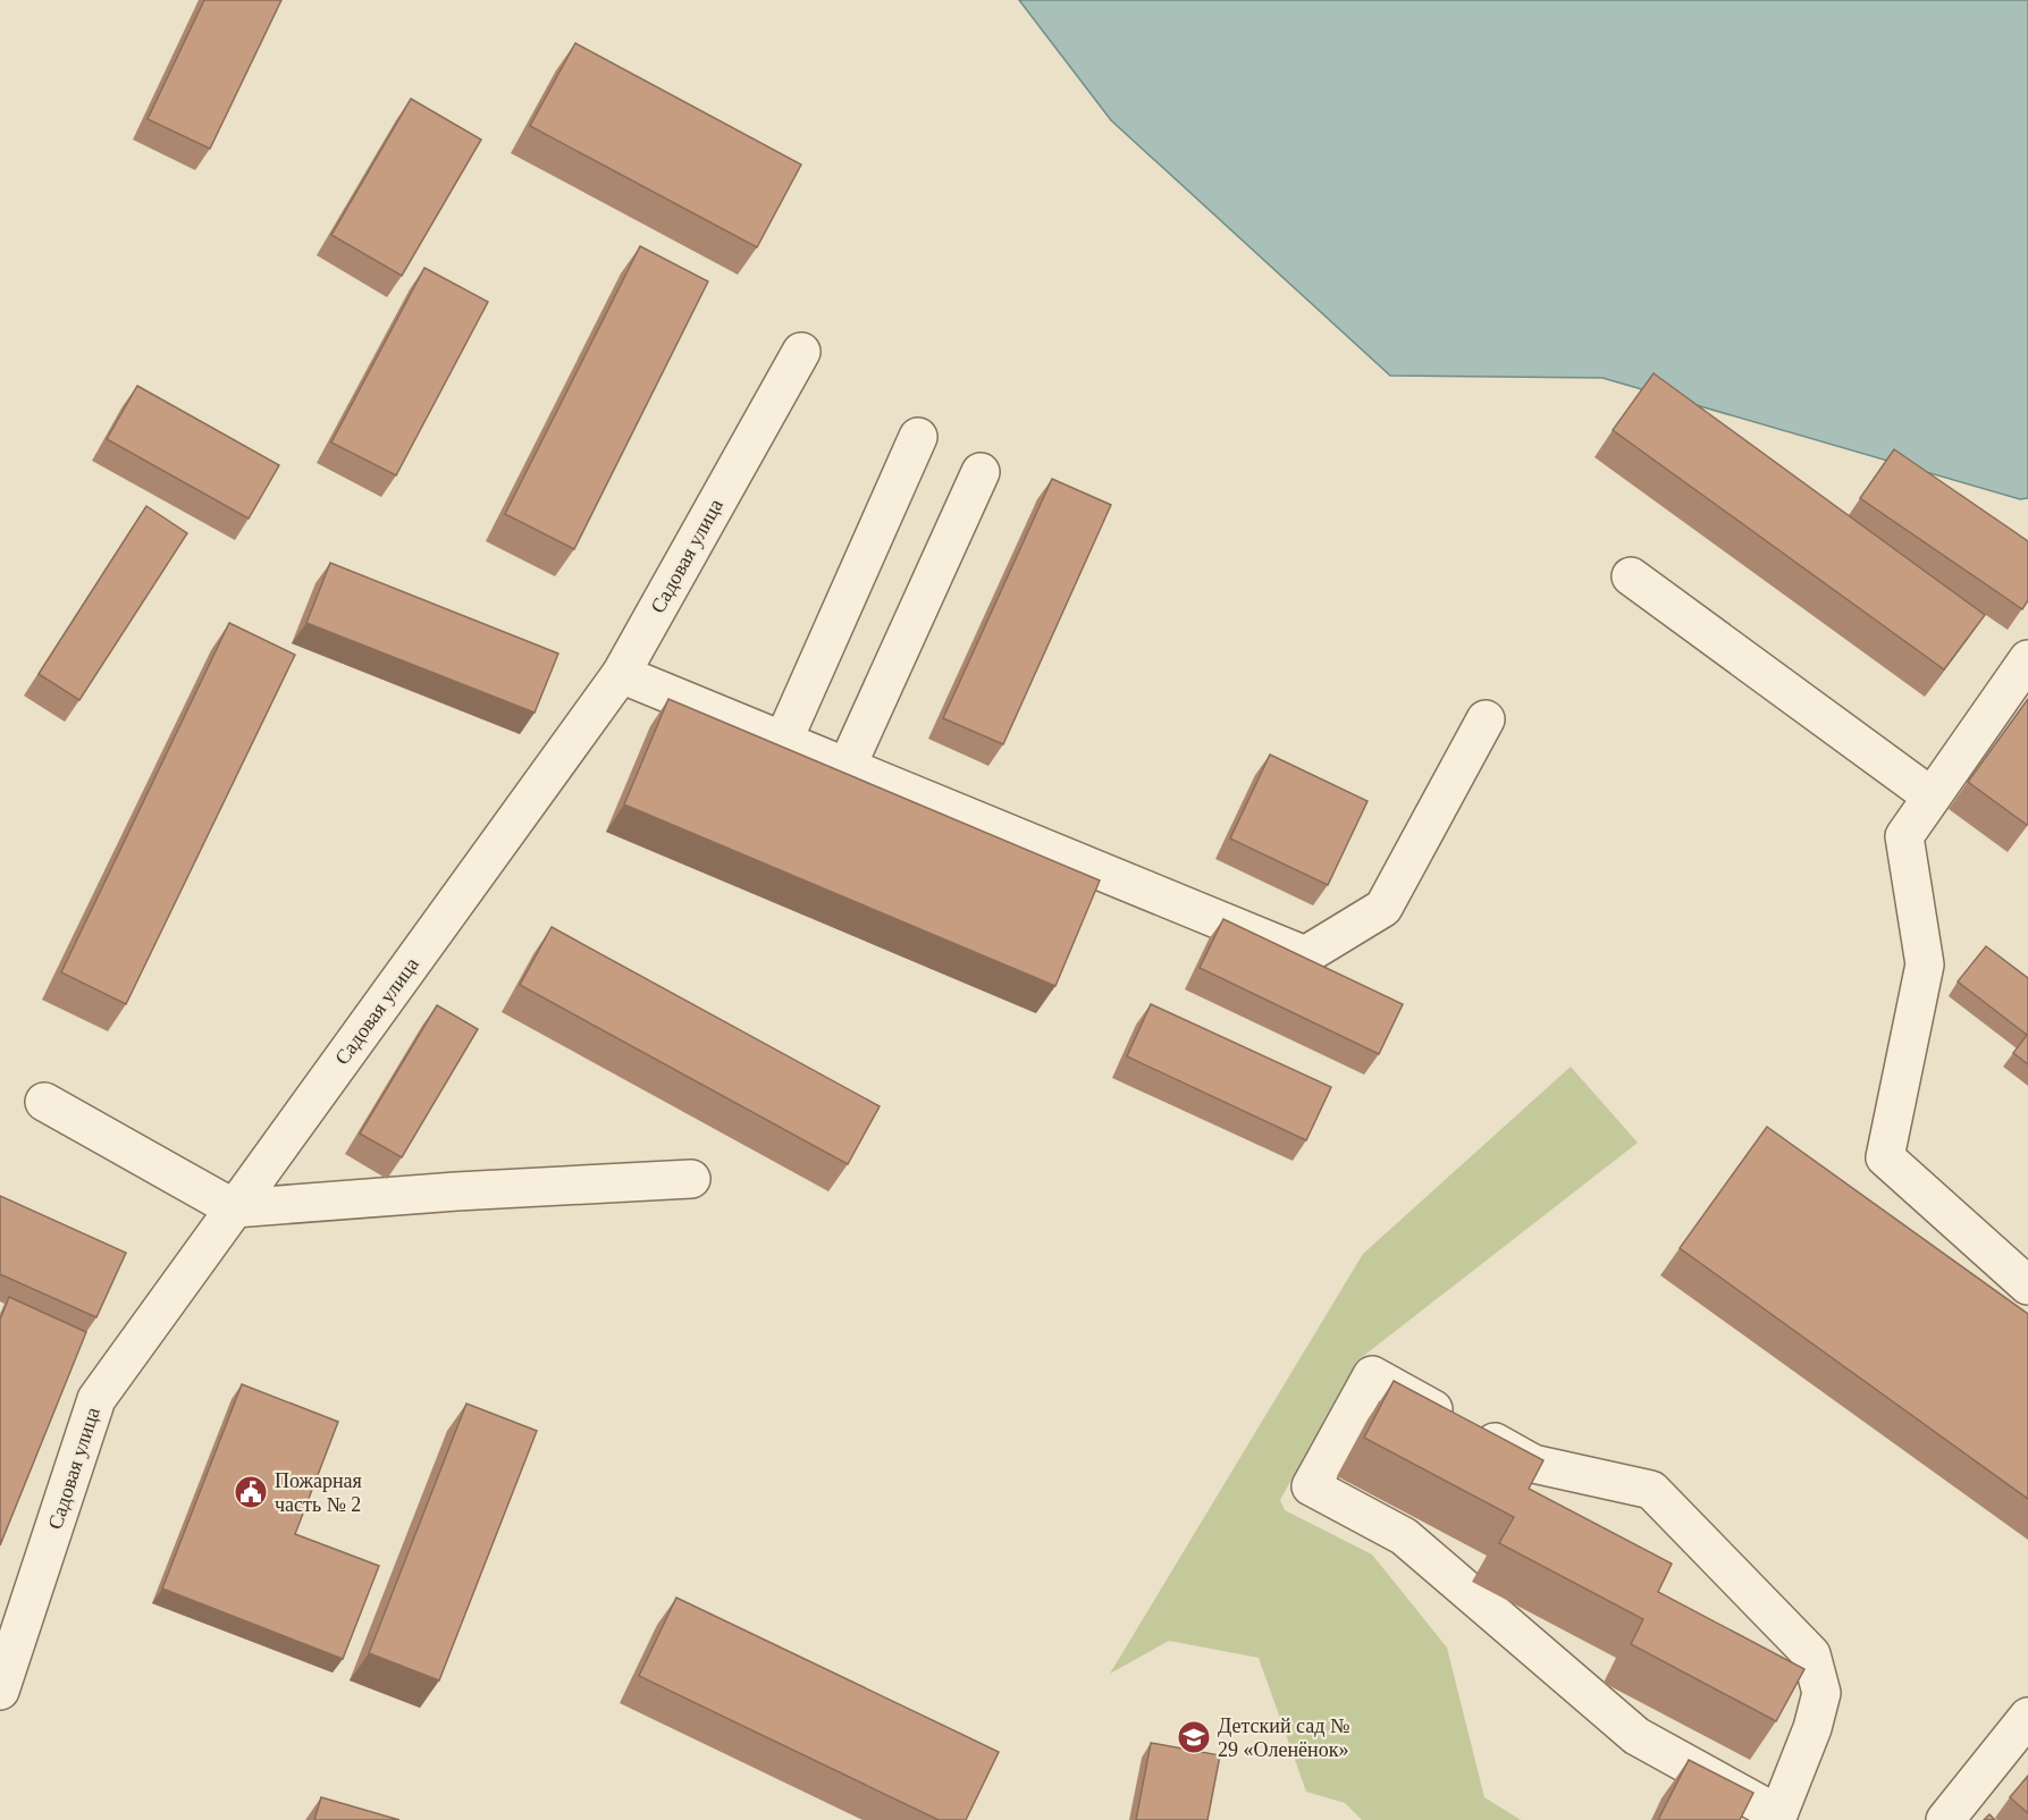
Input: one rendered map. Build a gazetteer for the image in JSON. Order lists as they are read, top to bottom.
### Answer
{
  "streets": {
    "street": ["Садовая улица"]
  },
  "places": {
    "public building": ["Пожарная часть № 2"],
    "school or university": ["Детский сад № 29 «Оленёнок»"]
  }
}
